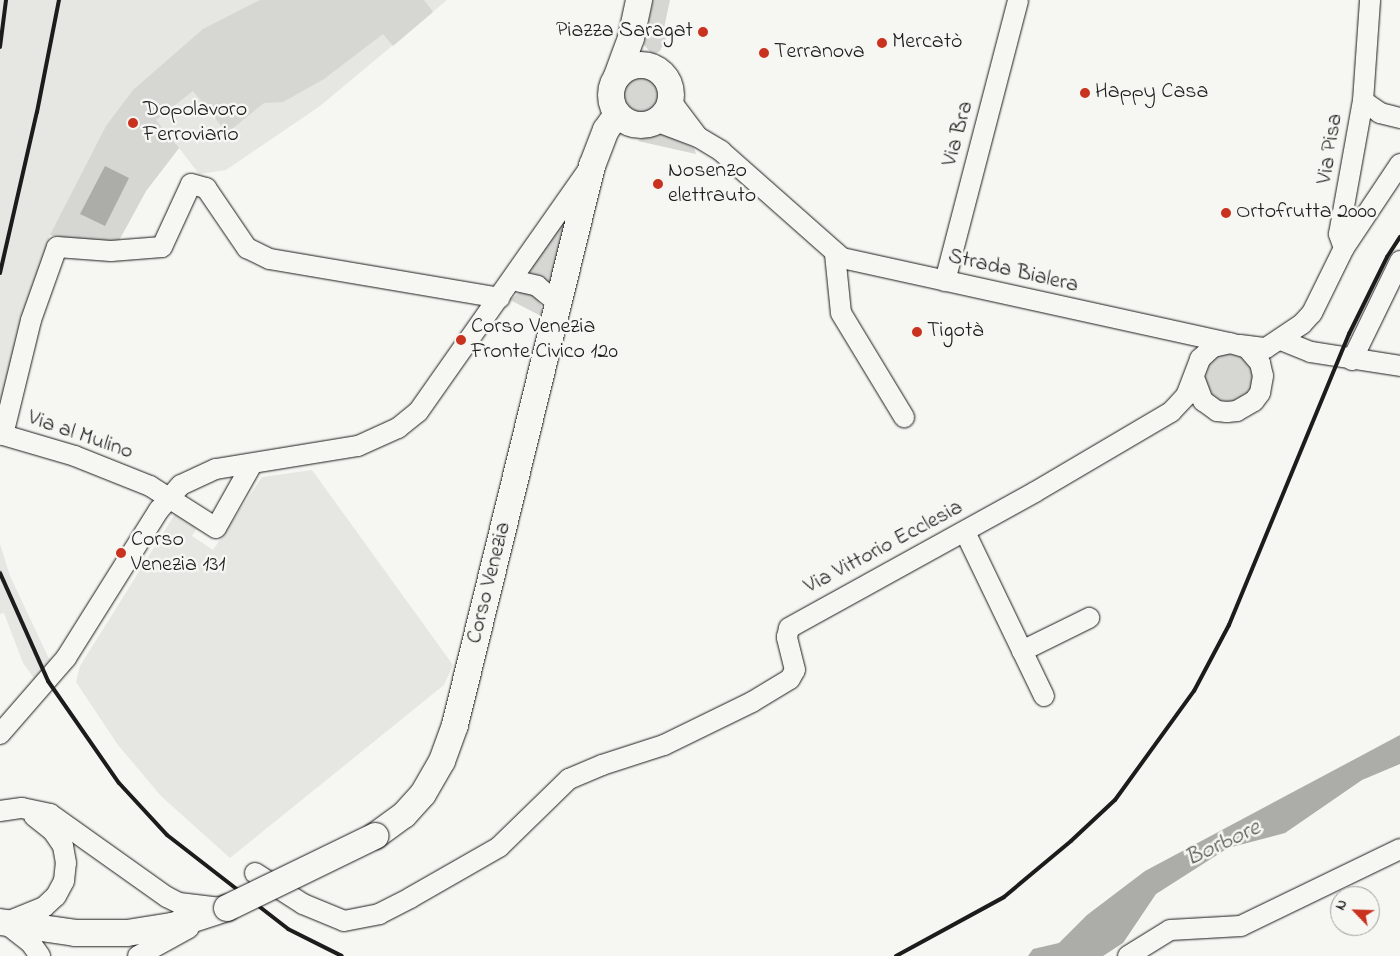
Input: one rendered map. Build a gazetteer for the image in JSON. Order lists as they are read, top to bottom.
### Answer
{
  "streets": {
    "main road": ["Corso Venezia"],
    "street": [
      "Via Bra",
      "Via Pisa",
      "Strada Bialera",
      "Via al Mulino",
      "Via Vittorio Ecclesia"
    ]
  },
  "crossings": [
    ["Via Bra", "Strada Bialera"],
    ["Strada Bialera", "Via Vittorio Ecclesia"],
    ["Strada Bialera", "Corso Venezia"],
    ["Via al Mulino", "Corso Venezia"]
  ],
  "water": ["Borbore"],
  "places": [
    "Piazza Saragat",
    "Mercatò",
    "Terranova",
    "Happy Casa",
    "Dopolavoro Ferroviario",
    "Nosenzo elettrauto",
    "Ortofrutta 2000",
    "Tigotà",
    "Corso Venezia Fronte Civico 120",
    "Corso Venezia 131"
  ],
  "north": "top left"
}
